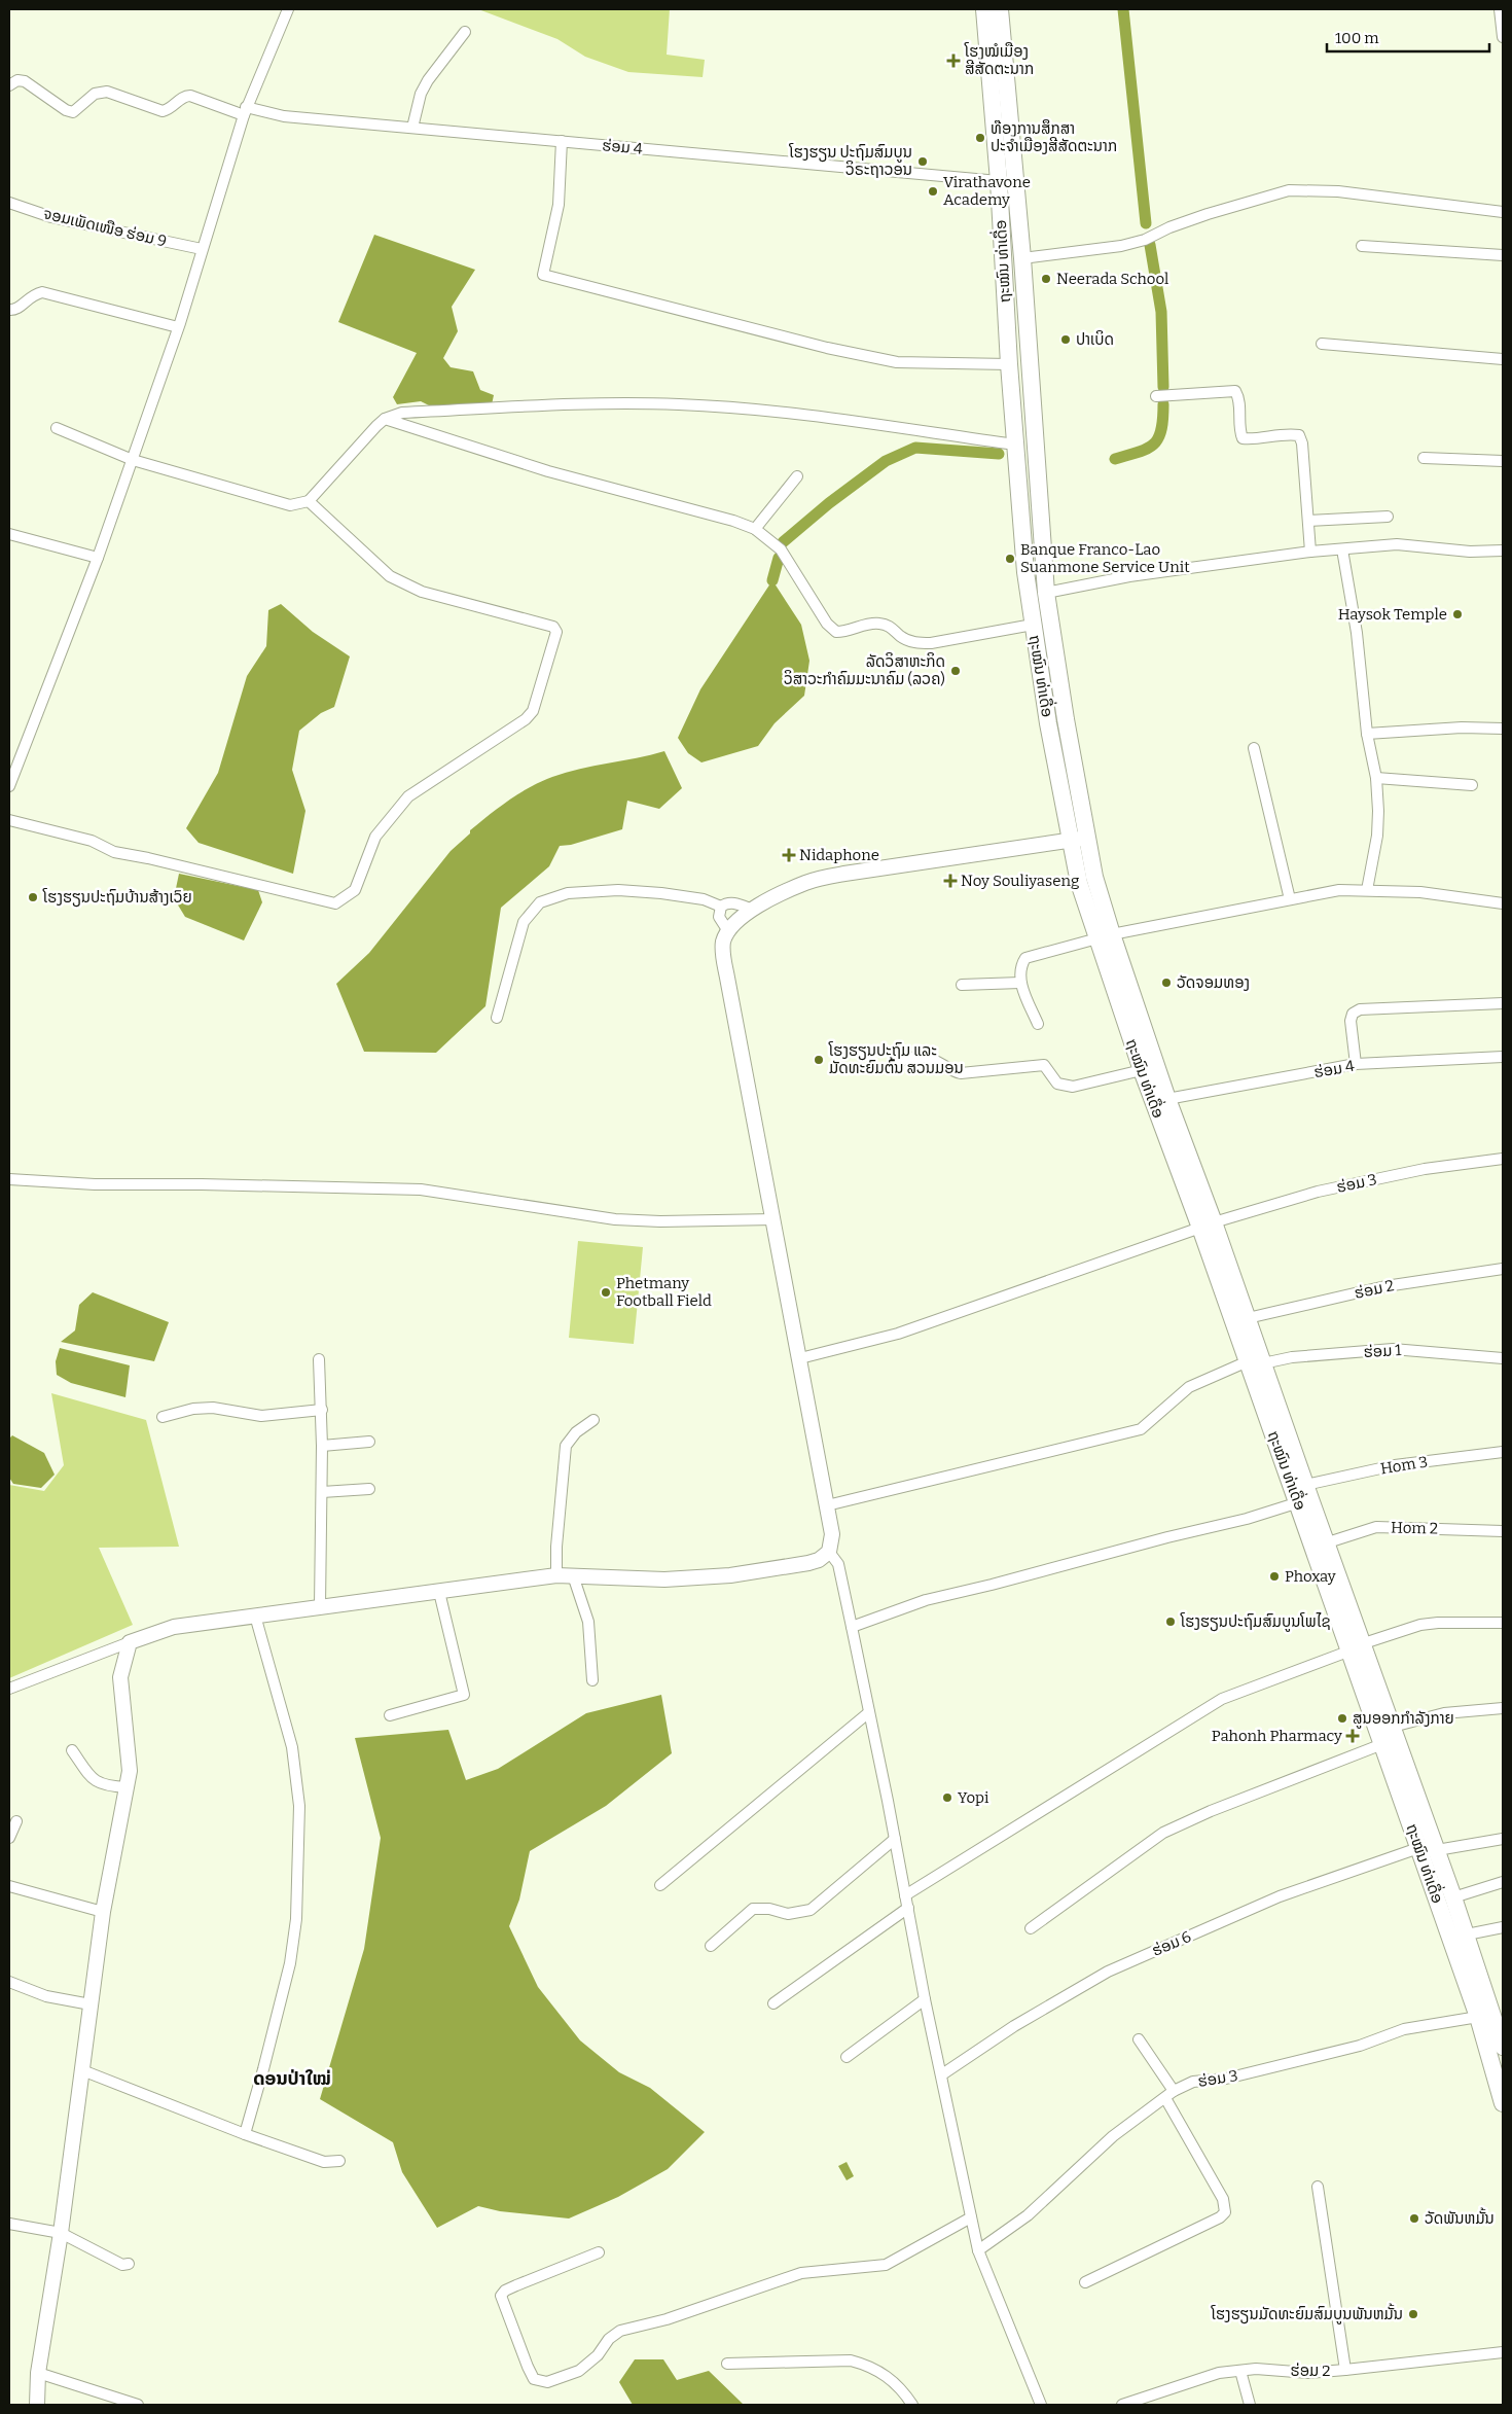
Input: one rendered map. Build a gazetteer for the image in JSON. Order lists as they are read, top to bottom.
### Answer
{
  "streets": {
    "main road": ["ຖະໝົນ ທ່າເດື່ອ"],
    "street": [
      "ຮ່ອມ 4",
      "ຈອມເພັດເໜືອ ຮ່ອມ 9",
      "ຮ່ອມ 3",
      "ຮ່ອມ 2",
      "ຮ່ອມ 1",
      "Hom 3",
      "Hom 2",
      "ຮ່ອມ 6"
    ]
  },
  "crossings": [
    ["ຮ່ອມ 4", "ຖະໝົນ ທ່າເດື່ອ"],
    ["ຖະໝົນ ທ່າເດື່ອ", "ຮ່ອມ 3"],
    ["ຖະໝົນ ທ່າເດື່ອ", "ຮ່ອມ 2"],
    ["ຖະໝົນ ທ່າເດື່ອ", "ຮ່ອມ 1"],
    ["ຖະໝົນ ທ່າເດື່ອ", "Hom 3"],
    ["ຖະໝົນ ທ່າເດື່ອ", "Hom 2"],
    ["ຖະໝົນ ທ່າເດື່ອ", "ຮ່ອມ 6"]
  ],
  "districts": ["ດອນປ່າໃໝ່"],
  "places": {
    "health": [
      "ໂຮງໝໍເມືອງ ສີສັດຕະນາກ",
      "Nidaphone",
      "Noy Souliyaseng",
      "Pahonh Pharmacy"
    ],
    "other": [
      "ທ໊ອງການສຶກສາ ປະຈໍາເມືອງສີສັດຕະນາກ",
      "ໂຮງຮຽນ ປະຖົມສົມບູນ ວິຣະຖາວອນ",
      "Virathavone Academy",
      "Neerada School",
      "ປາເບິດ",
      "Banque Franco-Lao Suanmone Service Unit",
      "Haysok Temple",
      "ລັດວິສາຫະກິດ ວິສາວະກຳຄົມມະນາຄົມ (ລວຄ)",
      "ໂຮງຮຽນປະຖົມບ້ານສ້າງເວົຍ",
      "ວັດຈອມທອງ",
      "ໂຮງຮຽນປະຖົມ ແລະ ມັດທະຍົມຕົ້ນ ສວນມອນ",
      "Phetmany Football Field",
      "Phoxay",
      "ໂຮງຮຽນປະຖົມສົມບູນໂພໄຊ",
      "ສູນອອກກຳລັງກາຍ",
      "Yopi",
      "ວັດພັນຫມັ້ນ",
      "ໂຮງຮຽນມັດທະຍົມສົມບູນພັນຫມັ້ນ"
    ]
  },
  "scale_bar": "100 m"
}
